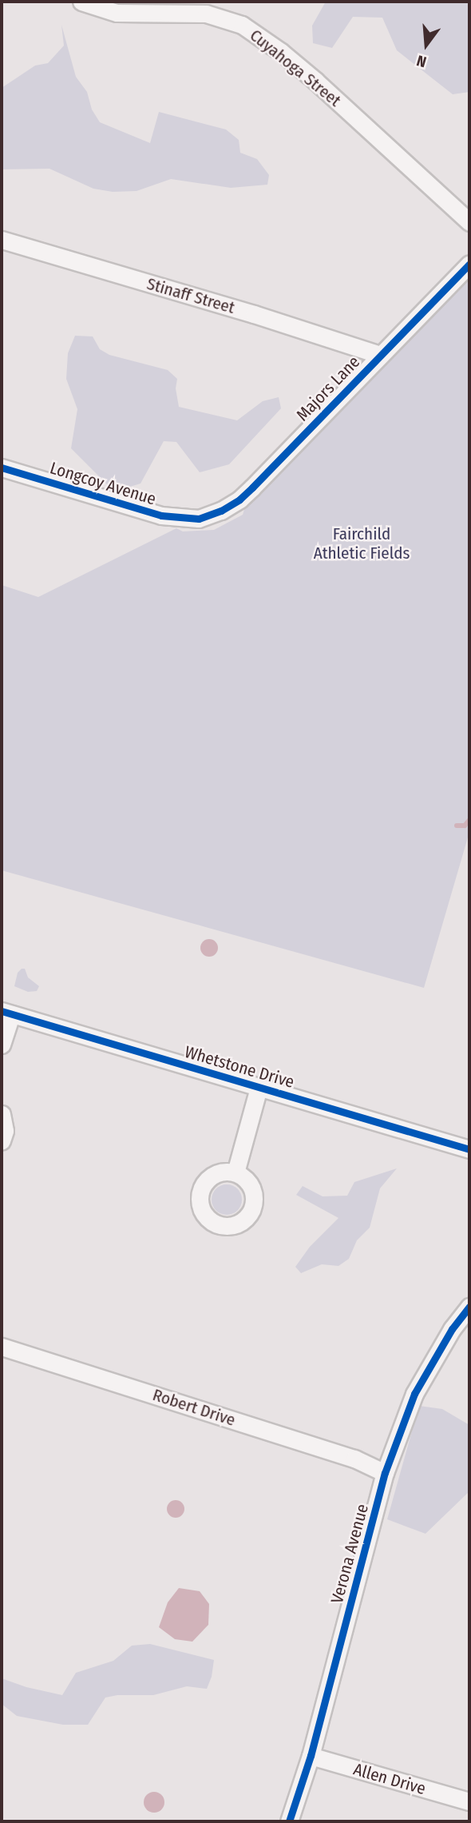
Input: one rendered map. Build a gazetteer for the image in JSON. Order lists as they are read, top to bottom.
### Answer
{
  "streets": {
    "street": [
      "Cuyahoga Street",
      "Stinaff Street",
      "Majors Lane",
      "Longcoy Avenue",
      "Whetstone Drive",
      "Robert Drive",
      "Verona Avenue",
      "Allen Drive"
    ]
  },
  "crossings": [
    ["Stinaff Street", "Majors Lane"],
    ["Majors Lane", "Longcoy Avenue"],
    ["Robert Drive", "Verona Avenue"],
    ["Verona Avenue", "Allen Drive"]
  ],
  "parks": ["Fairchild Athletic Fields"],
  "north": "bottom"
}
